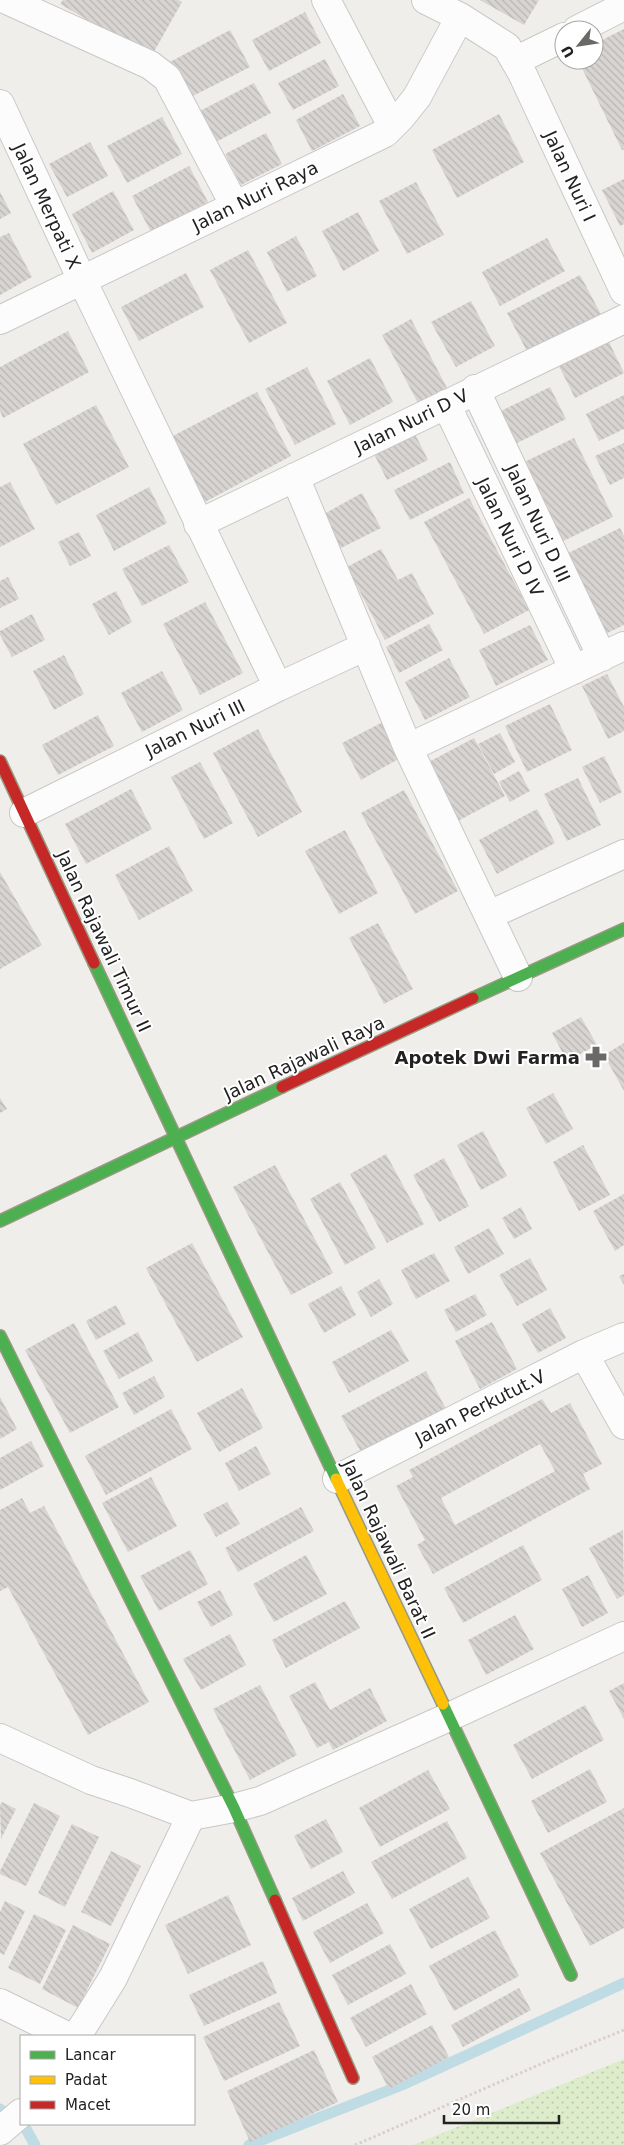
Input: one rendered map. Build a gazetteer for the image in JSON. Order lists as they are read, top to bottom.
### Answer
{
  "streets": {
    "street": [
      "Jalan Nuri I",
      "Jalan Nuri Raya",
      "Jalan Merpati X",
      "Jalan Nuri D V",
      "Jalan Nuri D III",
      "Jalan Nuri D IV",
      "Jalan Nuri III",
      "Jalan Rajawali Timur II",
      "Jalan Rajawali Raya",
      "Jalan Perkutut.V",
      "Jalan Rajawali Barat II"
    ]
  },
  "crossings": [
    ["Jalan Nuri I", "Jalan Nuri Raya"],
    ["Jalan Nuri Raya", "Jalan Merpati X"],
    ["Jalan Merpati X", "Jalan Nuri D V"],
    ["Jalan Merpati X", "Jalan Nuri III"],
    ["Jalan Nuri D V", "Jalan Nuri D III"],
    ["Jalan Nuri D V", "Jalan Nuri D IV"],
    ["Jalan Nuri III", "Jalan Rajawali Timur II"],
    ["Jalan Rajawali Timur II", "Jalan Rajawali Raya"],
    ["Jalan Rajawali Timur II", "Jalan Rajawali Barat II"],
    ["Jalan Rajawali Raya", "Jalan Rajawali Barat II"],
    ["Jalan Perkutut.V", "Jalan Rajawali Barat II"]
  ],
  "places": {
    "pharmacy": ["Apotek Dwi Farma"]
  },
  "legend": ["Lancar", "Padat", "Macet"],
  "scale_bar": "20 m",
  "north": "bottom left"
}
